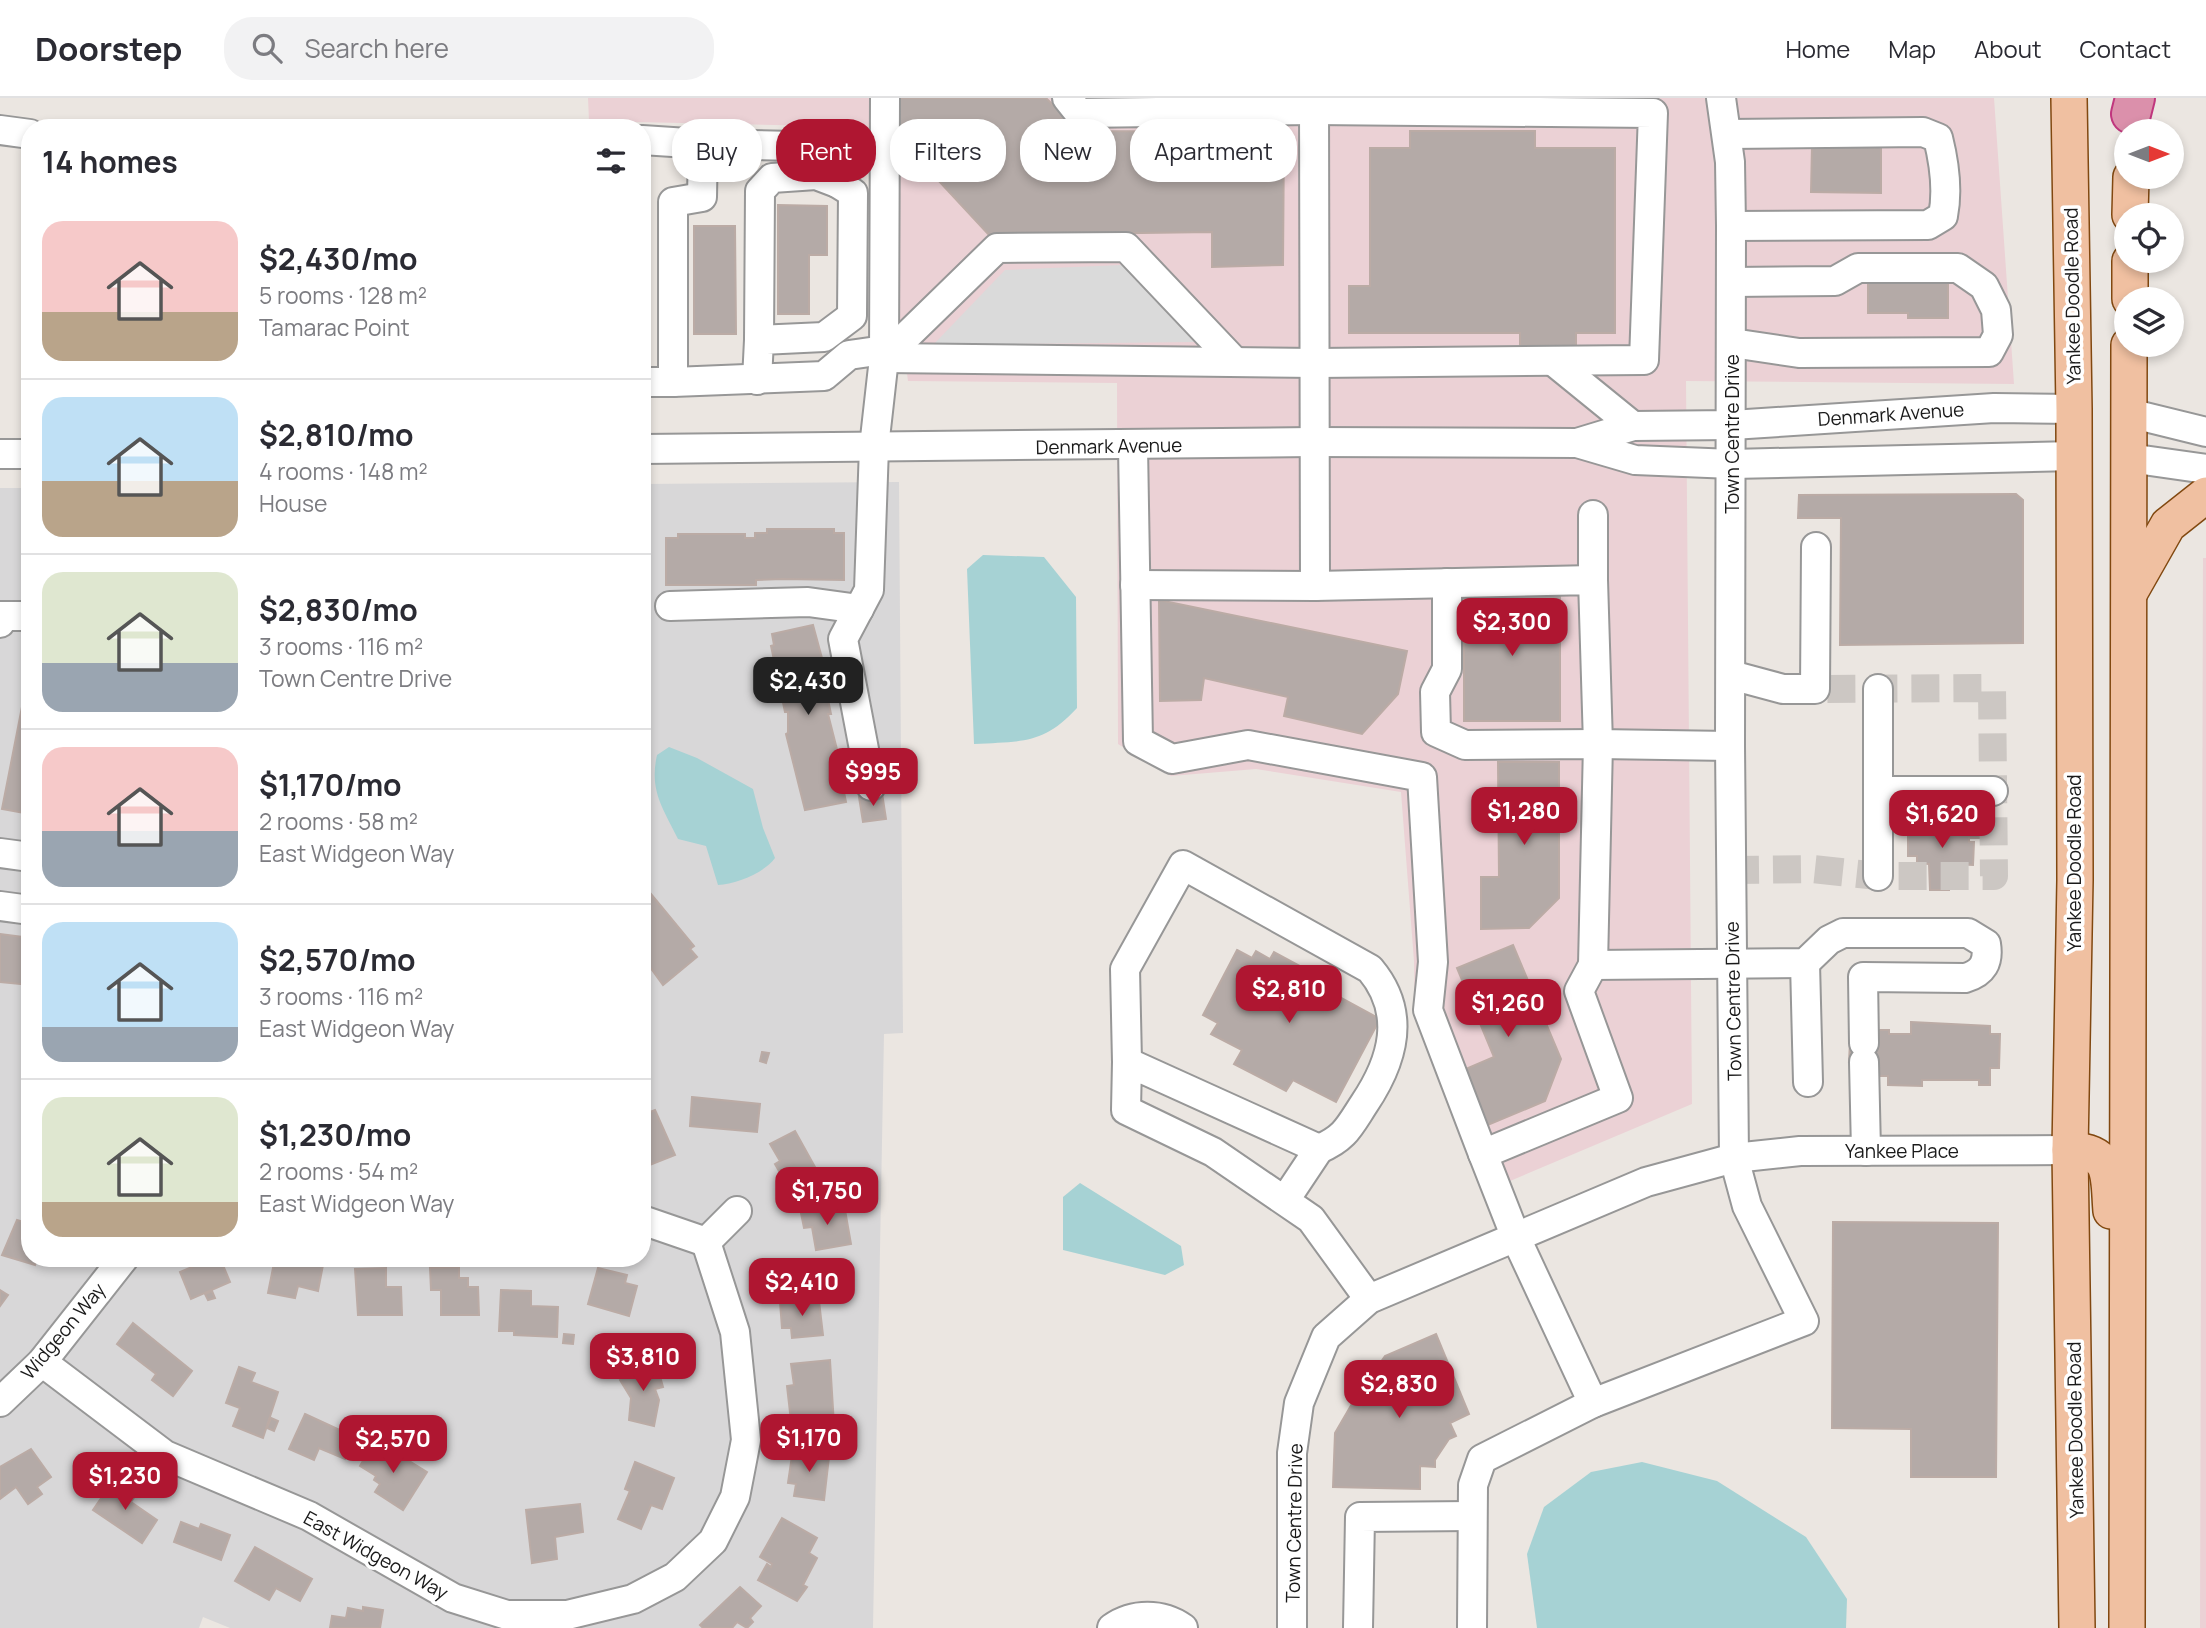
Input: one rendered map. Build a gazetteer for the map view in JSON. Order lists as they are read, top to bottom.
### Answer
{
  "streets": {
    "main road": ["Yankee Doodle Road", "Denmark Avenue"],
    "street": [
      "Town Centre Drive",
      "Yankee Place",
      "Widgeon Way",
      "East Widgeon Way"
    ]
  },
  "crossings": [
    ["Yankee Doodle Road", "Denmark Avenue"],
    ["Yankee Doodle Road", "Yankee Place"],
    ["Denmark Avenue", "Town Centre Drive"],
    ["Town Centre Drive", "Yankee Place"],
    ["Widgeon Way", "East Widgeon Way"]
  ],
  "north": "right",
  "page": {
    "header": "Doorstep",
    "search": "Search here",
    "nav": [
      "Home",
      "Map",
      "About",
      "Contact"
    ],
    "chip": [
      "Buy",
      "Rent",
      "Filters",
      "New",
      "Apartment"
    ],
    "heading": "14 homes",
    "list": [
      {
        "name": "$2,430/mo",
        "note": "5 rooms · 128 m² · Tamarac Point"
      },
      {
        "name": "$2,810/mo",
        "note": "4 rooms · 148 m² · House"
      },
      {
        "name": "$2,830/mo",
        "note": "3 rooms · 116 m² · Town Centre Drive"
      },
      {
        "name": "$1,170/mo",
        "note": "2 rooms · 58 m² · East Widgeon Way"
      },
      {
        "name": "$2,570/mo",
        "note": "3 rooms · 116 m² · East Widgeon Way"
      },
      {
        "name": "$1,230/mo",
        "note": "2 rooms · 54 m² · East Widgeon Way"
      }
    ],
    "price": [
      "$2,300",
      "$2,430",
      "$995",
      "$1,280",
      "$1,620",
      "$2,810",
      "$1,260",
      "$1,750",
      "$2,410",
      "$3,810",
      "$2,830",
      "$1,170",
      "$2,570",
      "$1,230"
    ]
  }
}
